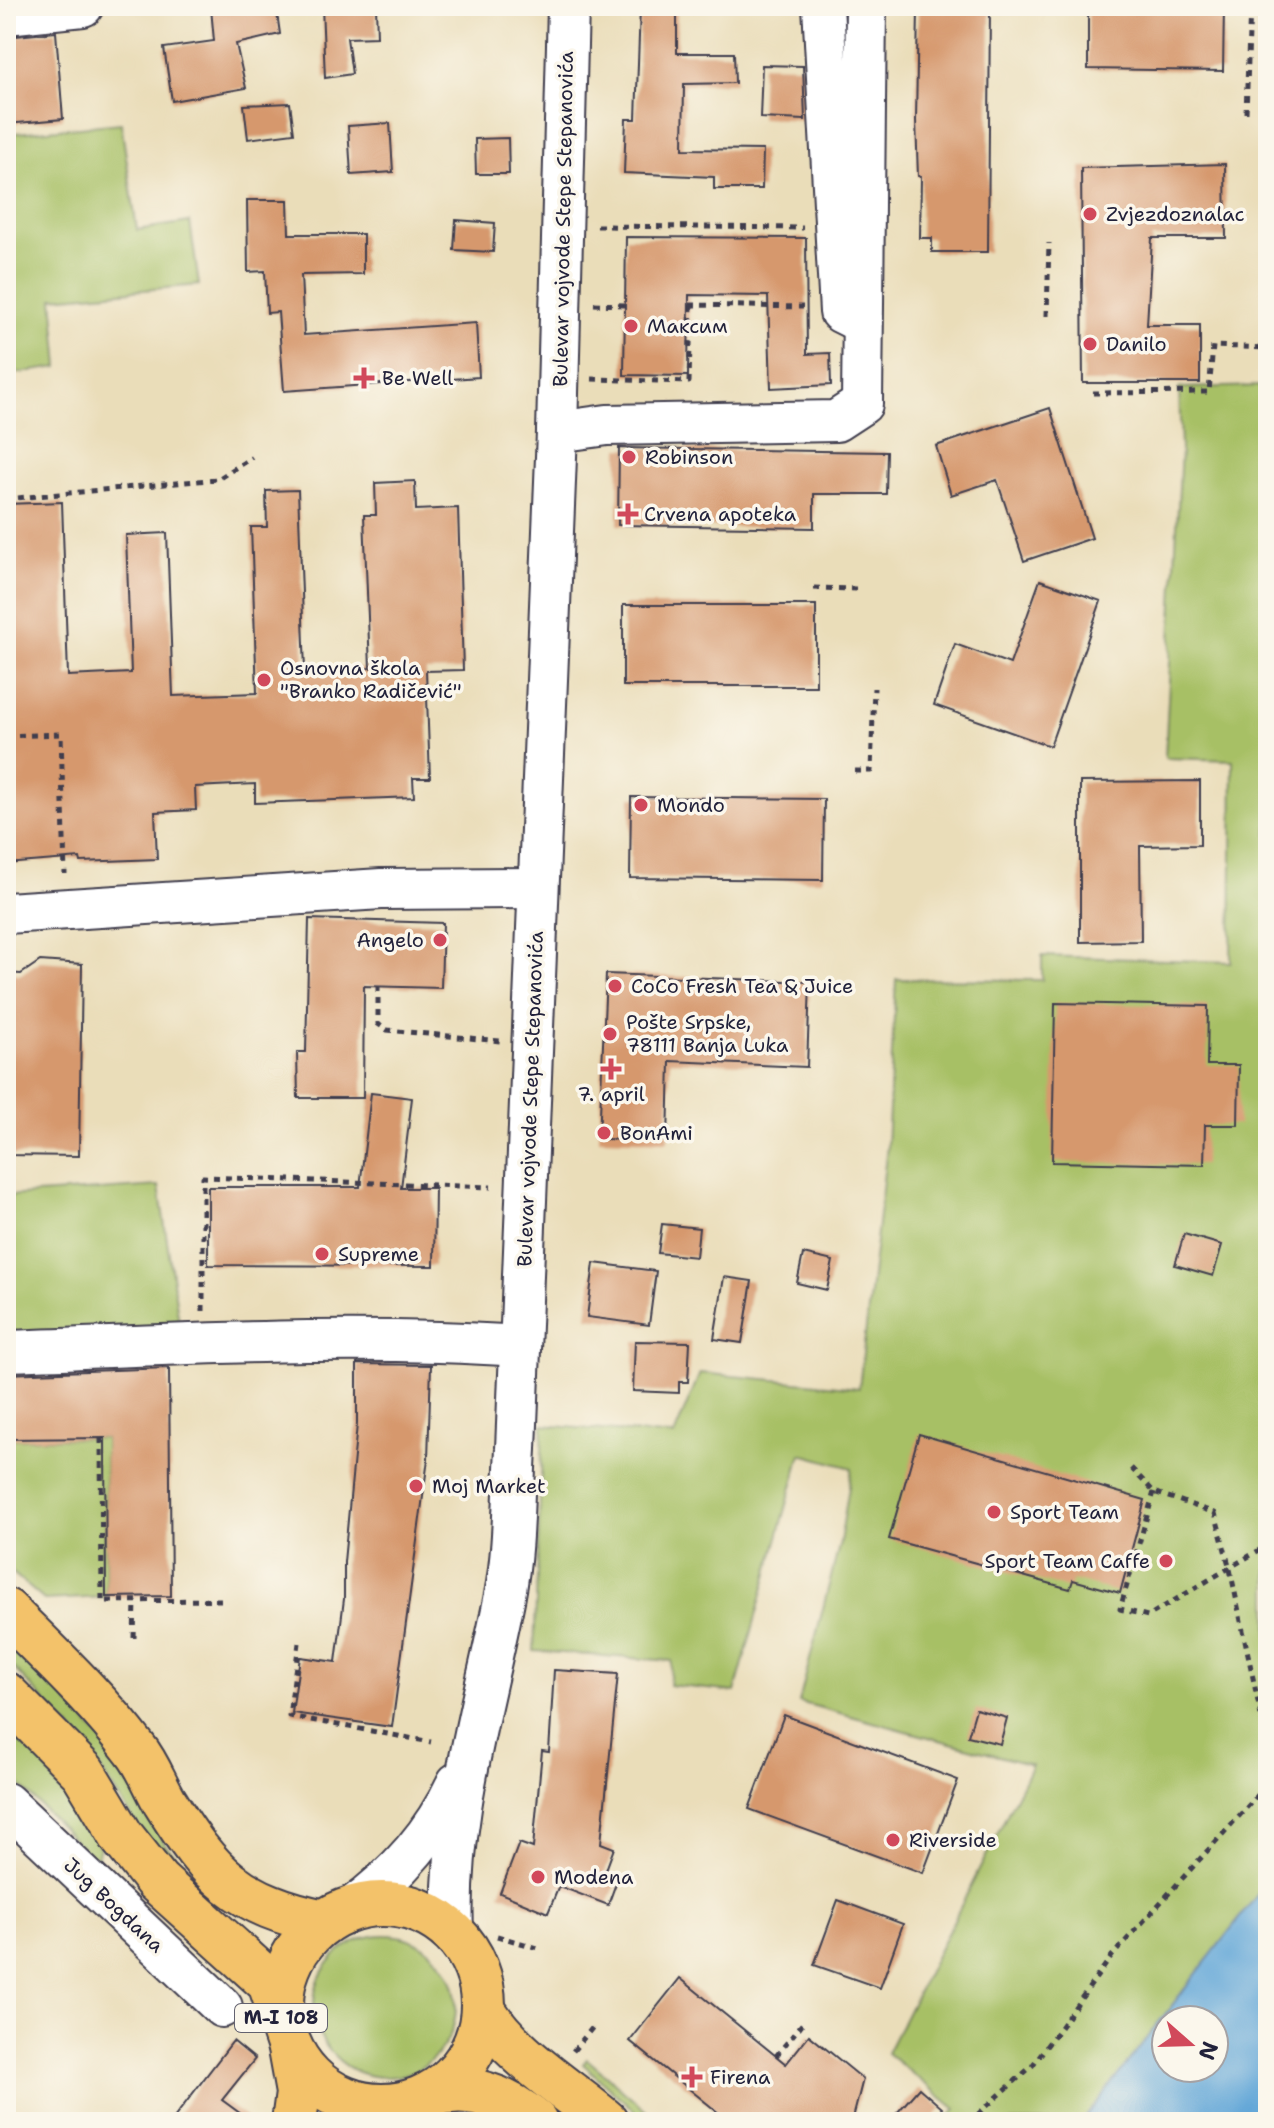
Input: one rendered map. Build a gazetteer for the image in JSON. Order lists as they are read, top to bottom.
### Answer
{
  "streets": {
    "main road": ["M-I 108"],
    "street": ["Bulevar vojvode Stepe Stepanovića", "Jug Bogdana"]
  },
  "crossings": [
    ["Bulevar vojvode Stepe Stepanovića", "M-I 108"]
  ],
  "places": {
    "other": [
      "Zvjezdoznalac",
      "Максим",
      "Danilo",
      "Robinson",
      "Osnovna škola \"Branko Radičević\"",
      "Mondo",
      "Angelo",
      "CoCo Fresh Tea & Juice",
      "Pošte Srpske, 78111 Banja Luka",
      "BonAmi",
      "Supreme",
      "Moj Market",
      "Sport Team",
      "Sport Team Caffe",
      "Riverside",
      "Modena"
    ],
    "health": [
      "Be Well",
      "Crvena apoteka",
      "7. april",
      "Firena"
    ]
  },
  "north": "right"
}
